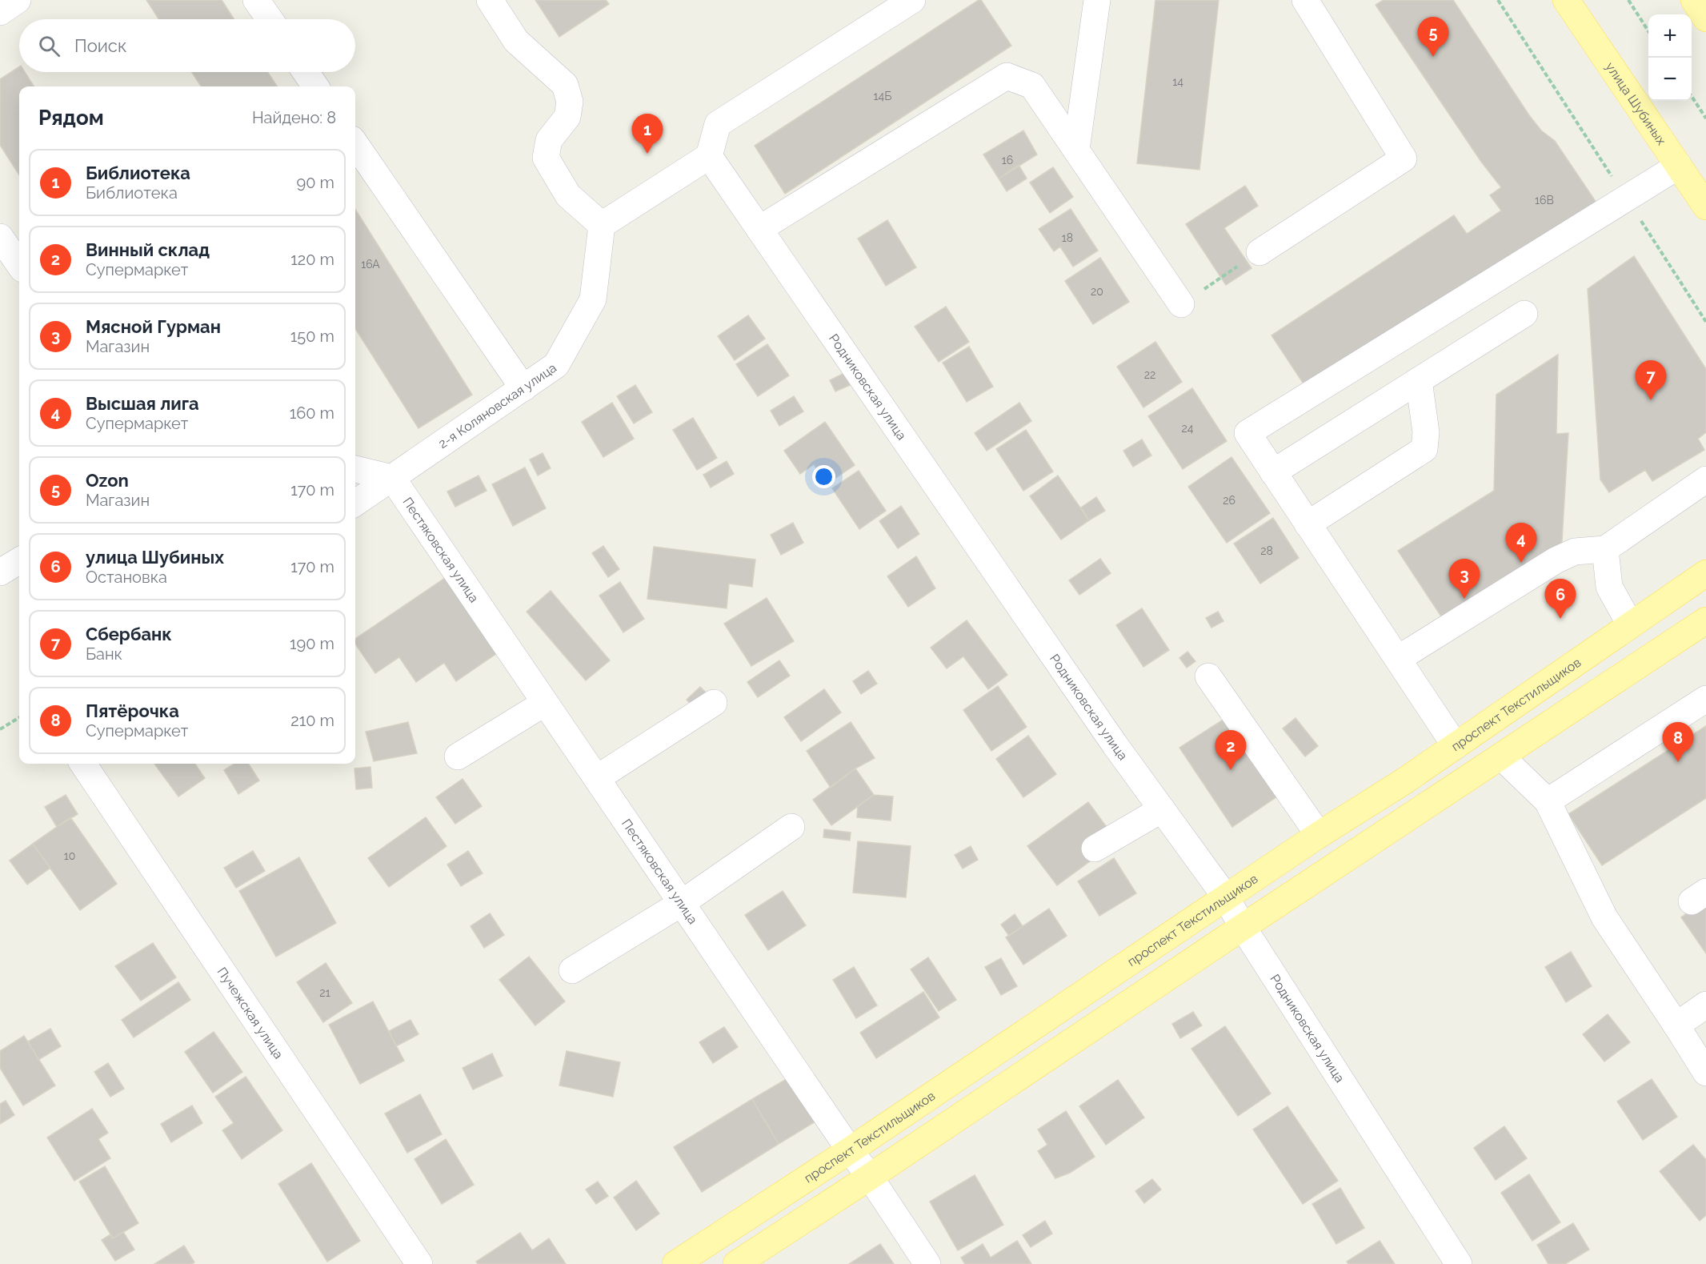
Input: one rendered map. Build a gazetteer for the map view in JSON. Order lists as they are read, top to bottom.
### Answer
{
  "streets": {
    "main road": ["улица Шубиных", "проспект Текстильщиков"],
    "street": [
      "Родниковская улица",
      "2-я Коляновская улица",
      "Пестяковская улица",
      "Пучежская улица"
    ]
  },
  "crossings": [
    ["Родниковская улица", "проспект Текстильщиков"],
    ["2-я Коляновская улица", "Пестяковская улица"],
    ["Пестяковская улица", "проспект Текстильщиков"]
  ],
  "house_numbers": [
    "14",
    "14Б",
    "16",
    "16В",
    "18",
    "16А",
    "20",
    "22",
    "24",
    "26",
    "28",
    "10",
    "21"
  ],
  "page": {
    "map_buttons": ["+", "−"],
    "pins": [
      "5",
      "1",
      "7",
      "4",
      "3",
      "6",
      "8",
      "2"
    ],
    "search": "Поиск",
    "heading": ["Рядом", "Найдено: 8"],
    "list": [
      {
        "mark": "1",
        "name": "Библиотека",
        "note": "Библиотека",
        "value": "90 m"
      },
      {
        "mark": "2",
        "name": "Винный склад",
        "note": "Супермаркет",
        "value": "120 m"
      },
      {
        "mark": "3",
        "name": "Мясной Гурман",
        "note": "Магазин",
        "value": "150 m"
      },
      {
        "mark": "4",
        "name": "Высшая лига",
        "note": "Супермаркет",
        "value": "160 m"
      },
      {
        "mark": "5",
        "name": "Ozon",
        "note": "Магазин",
        "value": "170 m"
      },
      {
        "mark": "6",
        "name": "улица Шубиных",
        "note": "Остановка",
        "value": "170 m"
      },
      {
        "mark": "7",
        "name": "Сбербанк",
        "note": "Банк",
        "value": "190 m"
      },
      {
        "mark": "8",
        "name": "Пятёрочка",
        "note": "Супермаркет",
        "value": "210 m"
      }
    ]
  }
}
